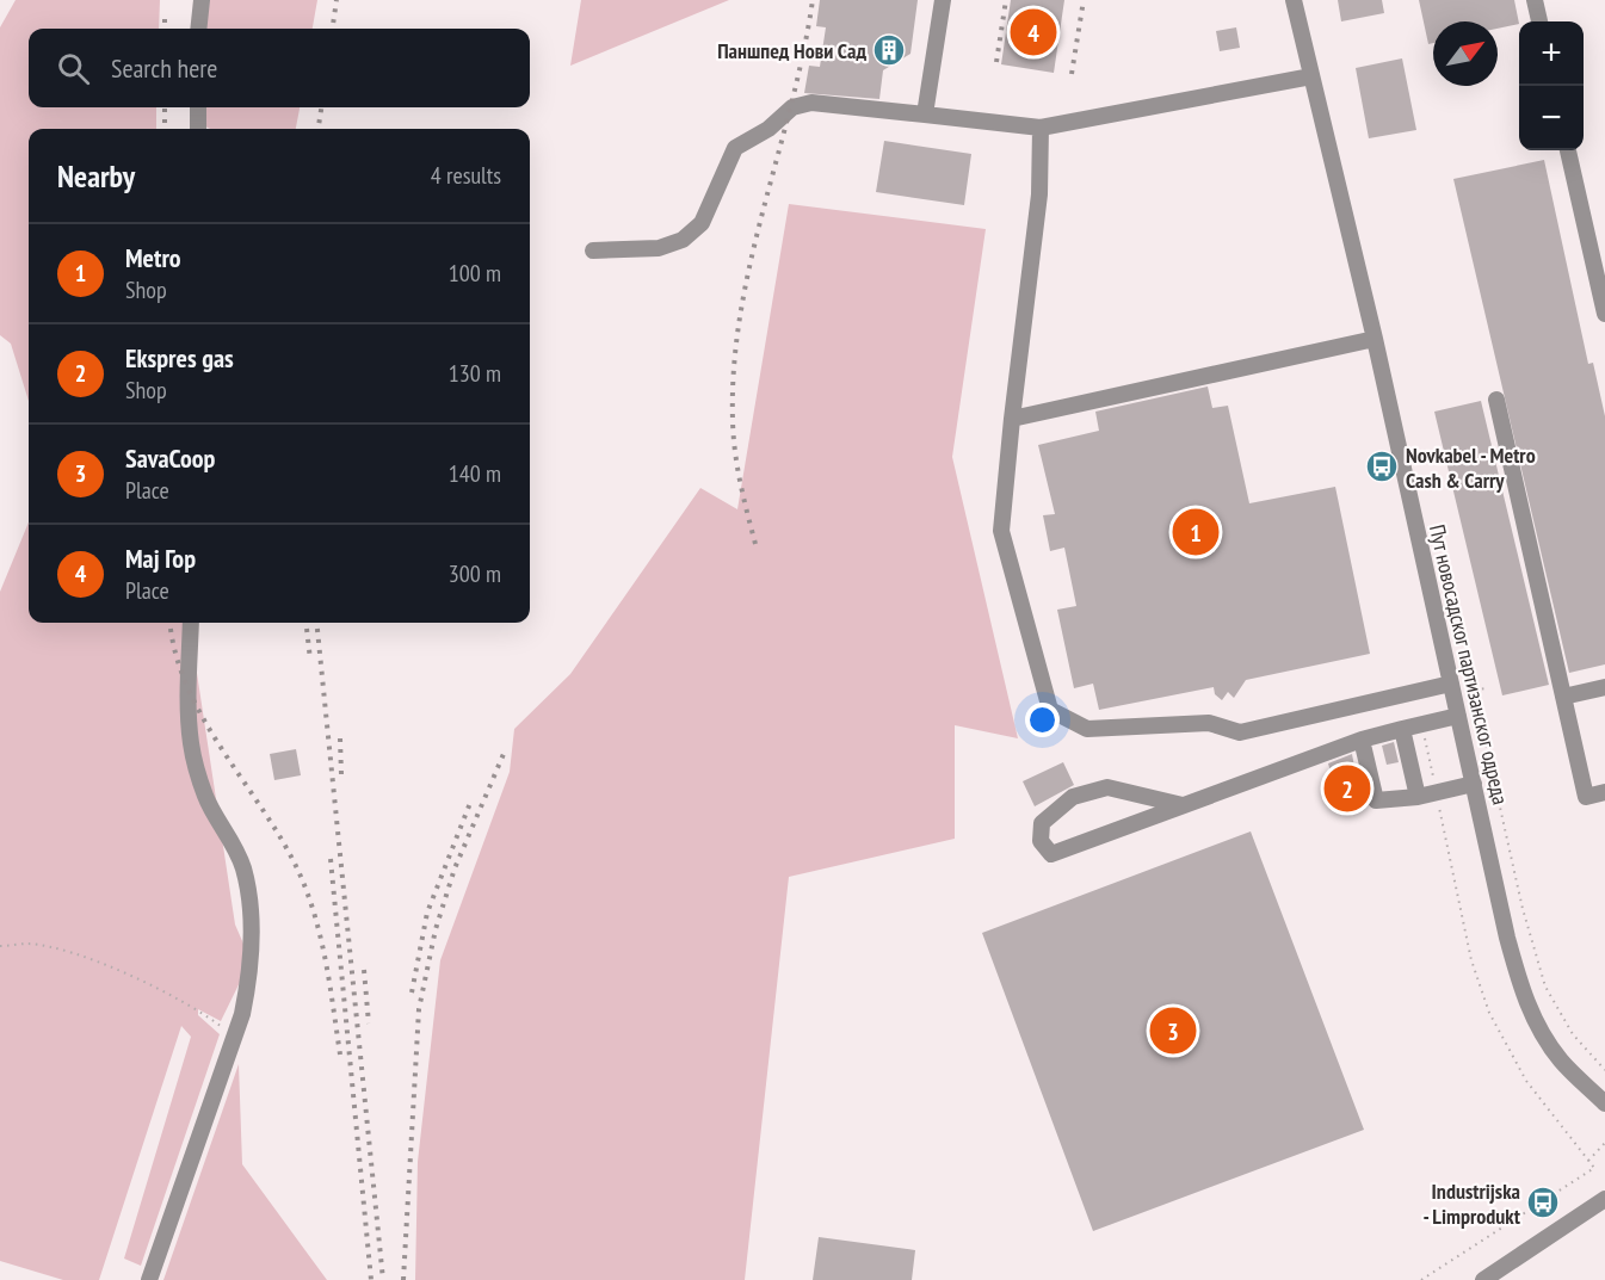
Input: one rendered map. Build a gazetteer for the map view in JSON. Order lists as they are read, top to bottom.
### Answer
{
  "streets": {
    "street": ["Пут новосадског партизанског одреда"]
  },
  "places": {
    "building": ["Паншпед Нови Сад"],
    "bus stop": ["Novkabel - Metro Cash & Carry", "Industrijska - Limprodukt"]
  },
  "north": "top right",
  "page": {
    "pins": [
      "4",
      "1",
      "2",
      "3"
    ],
    "map_buttons": ["+", "−"],
    "search": "Search here",
    "heading": ["Nearby", "4 results"],
    "list": [
      {
        "mark": "1",
        "name": "Metro",
        "note": "Shop",
        "value": "100 m"
      },
      {
        "mark": "2",
        "name": "Ekspres gas",
        "note": "Shop",
        "value": "130 m"
      },
      {
        "mark": "3",
        "name": "SavaCoop",
        "note": "Place",
        "value": "140 m"
      },
      {
        "mark": "4",
        "name": "Мај Гор",
        "note": "Place",
        "value": "300 m"
      }
    ]
  }
}
